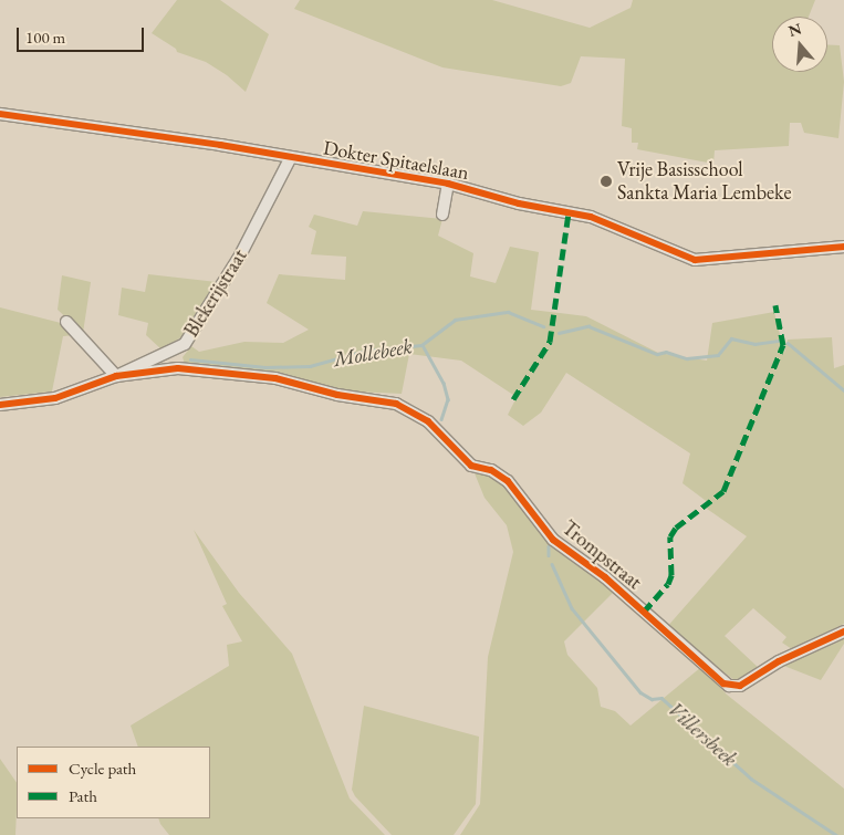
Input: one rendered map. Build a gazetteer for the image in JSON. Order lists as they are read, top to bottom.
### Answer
{
  "streets": {
    "street": ["Dokter Spitaelslaan", "Blekerijstraat", "Trompstraat"]
  },
  "crossings": [
    ["Dokter Spitaelslaan", "Blekerijstraat"],
    ["Blekerijstraat", "Trompstraat"]
  ],
  "water": ["Mollebeek", "Villersbeek"],
  "places": ["Vrije Basisschool Sankta Maria Lembeke"],
  "legend": ["Cycle path", "Path"],
  "scale_bar": "100 m",
  "north": "top"
}
